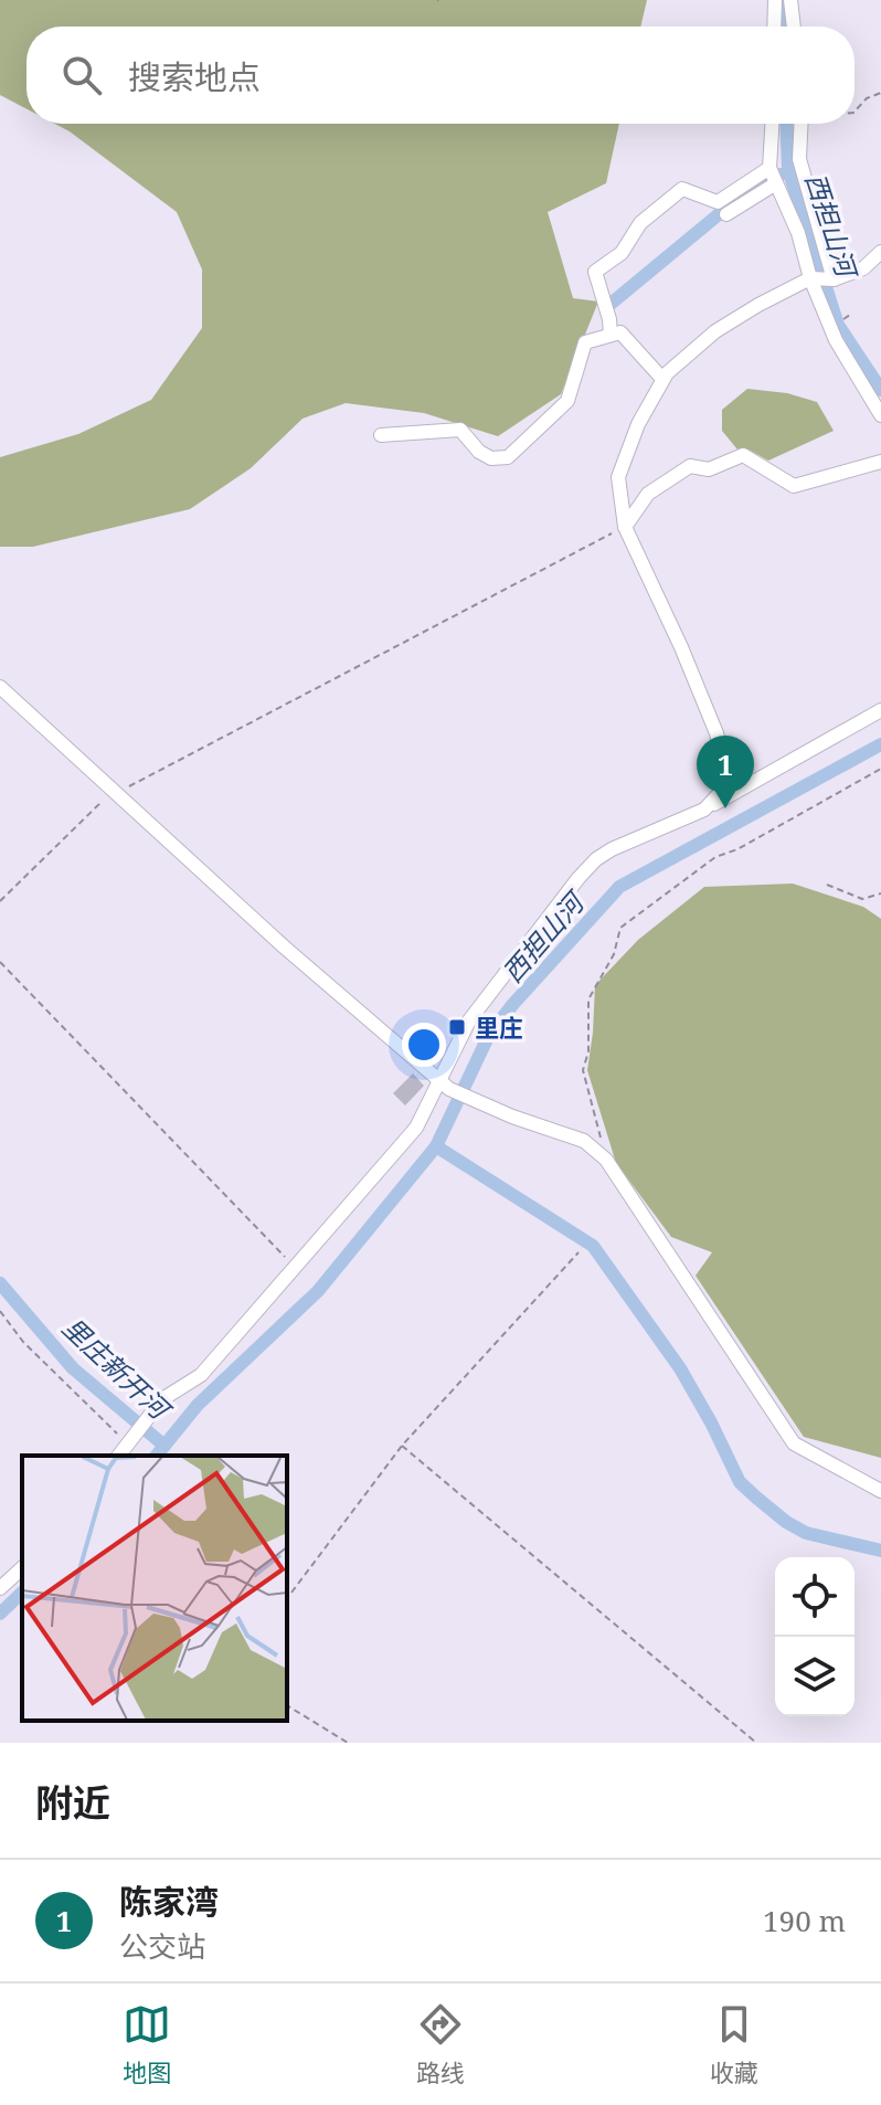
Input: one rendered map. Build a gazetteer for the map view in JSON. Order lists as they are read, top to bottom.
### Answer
{
  "water": ["西担山河", "里庄新开河"],
  "places": {
    "transit": ["里庄"]
  },
  "page": {
    "search": "搜索地点",
    "pins": "1",
    "heading": "附近",
    "list": [
      {
        "mark": "1",
        "name": "陈家湾",
        "note": "公交站",
        "value": "190 m"
      }
    ],
    "nav": ["地图", "路线", "收藏"]
  }
}
